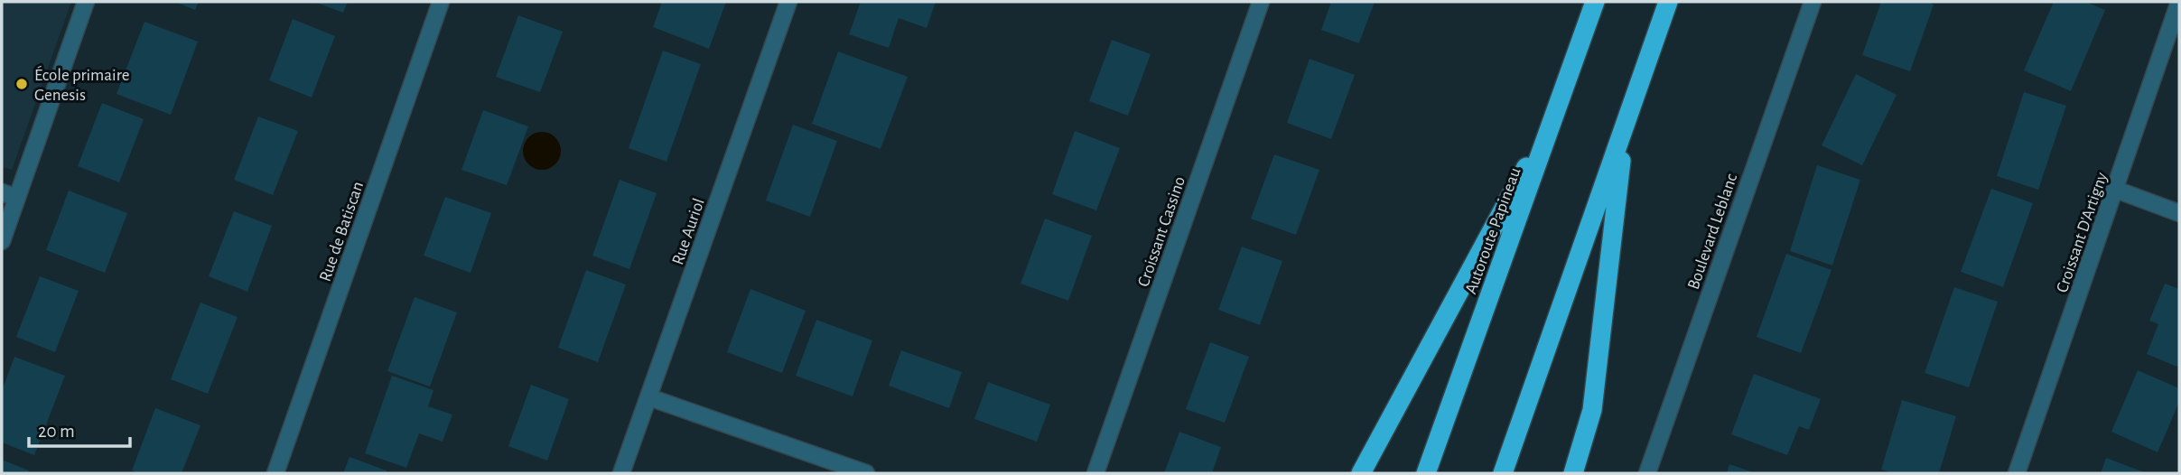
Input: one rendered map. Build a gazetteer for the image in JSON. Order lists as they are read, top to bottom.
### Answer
{
  "streets": {
    "highway": ["Autoroute Papineau"],
    "street": [
      "Rue de Batiscan",
      "Rue Auriol",
      "Croissant Cassino",
      "Boulevard Leblanc",
      "Croissant D'Artigny"
    ]
  },
  "places": ["École primaire Genesis"],
  "scale_bar": "20 m"
}
